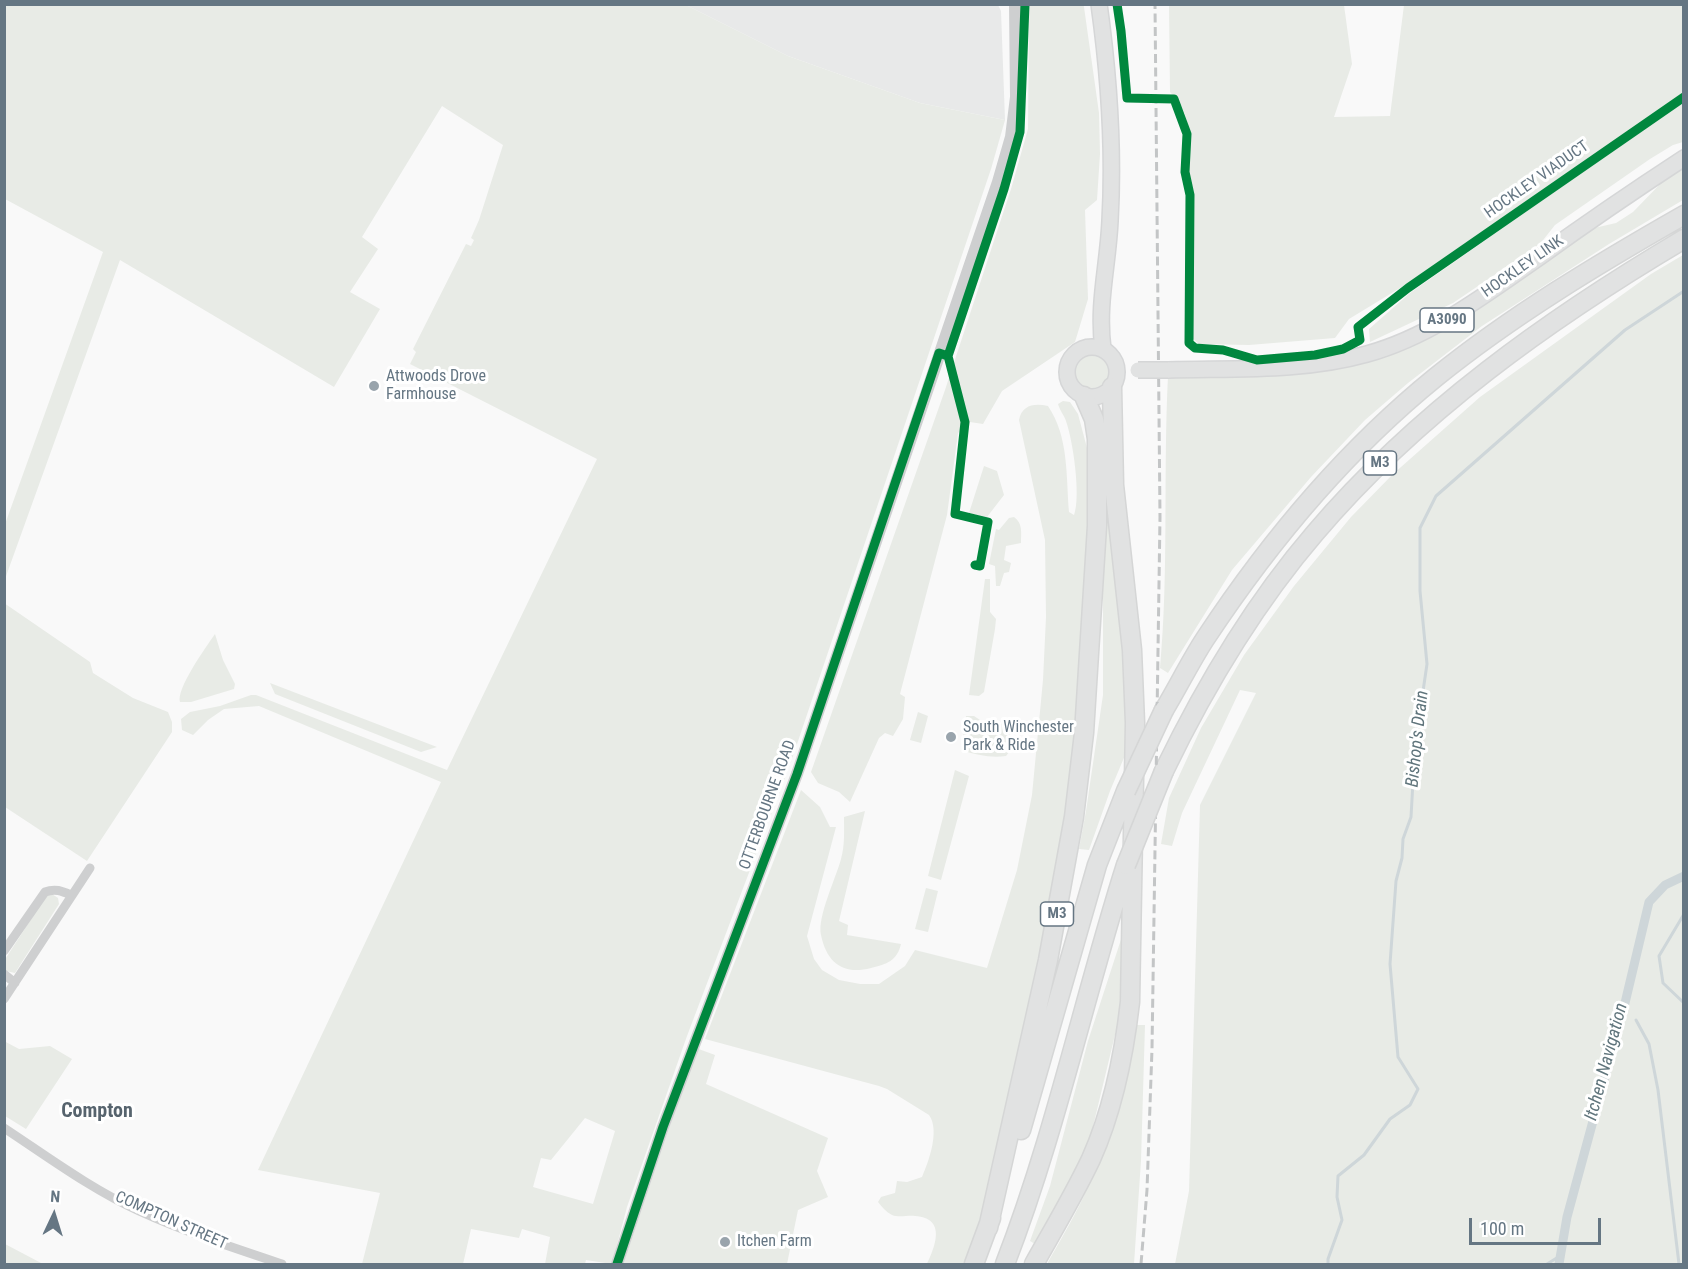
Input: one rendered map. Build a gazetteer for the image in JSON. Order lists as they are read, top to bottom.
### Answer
{
  "streets": {
    "highway": ["M3"],
    "main road": ["HOCKLEY LINK", "A3090"],
    "street": ["OTTERBOURNE ROAD", "COMPTON STREET"],
    "cycle path": ["HOCKLEY VIADUCT"]
  },
  "crossings": [
    ["HOCKLEY LINK", "M3"]
  ],
  "districts": ["Compton"],
  "water": ["Bishop's Drain", "Itchen Navigation"],
  "places": ["Attwoods Drove Farmhouse", "South Winchester Park & Ride", "Itchen Farm"],
  "scale_bar": "100 m",
  "north": "top"
}
